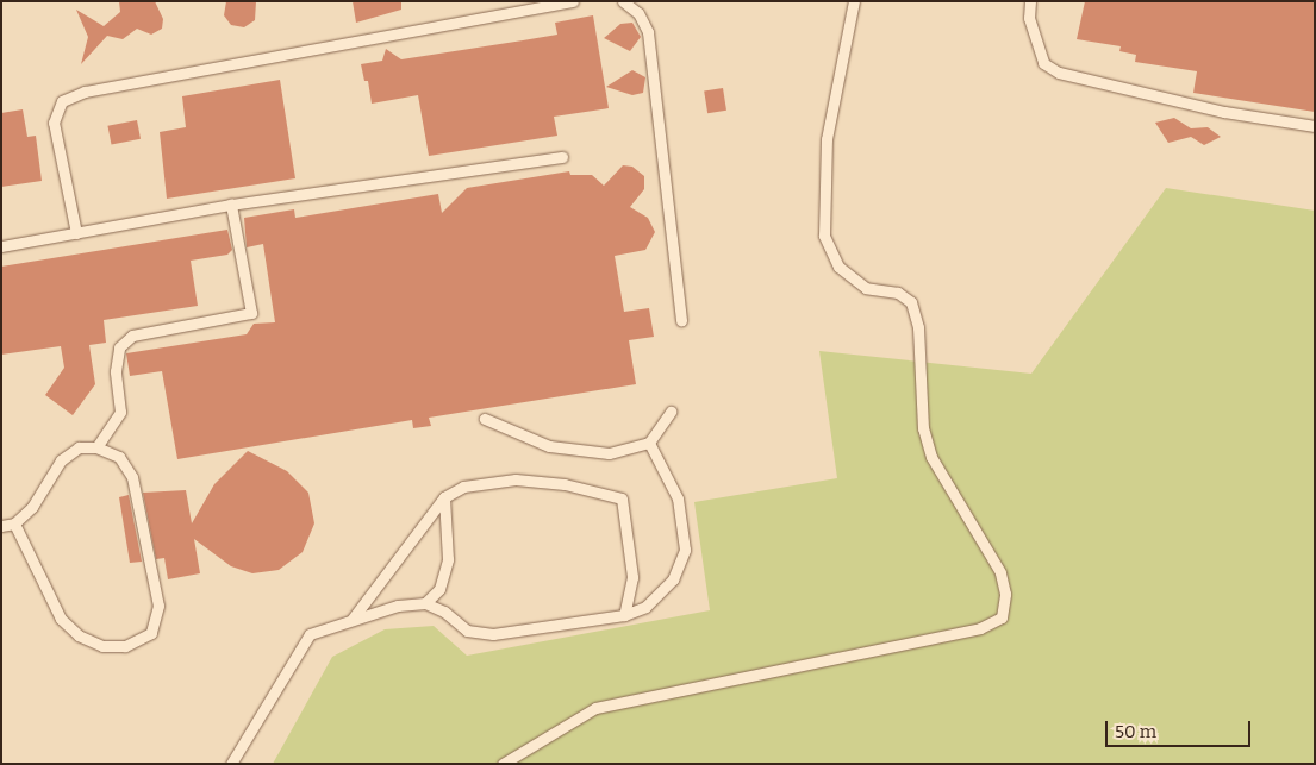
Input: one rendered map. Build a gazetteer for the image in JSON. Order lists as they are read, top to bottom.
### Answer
{
  "scale_bar": "50 m"
}
